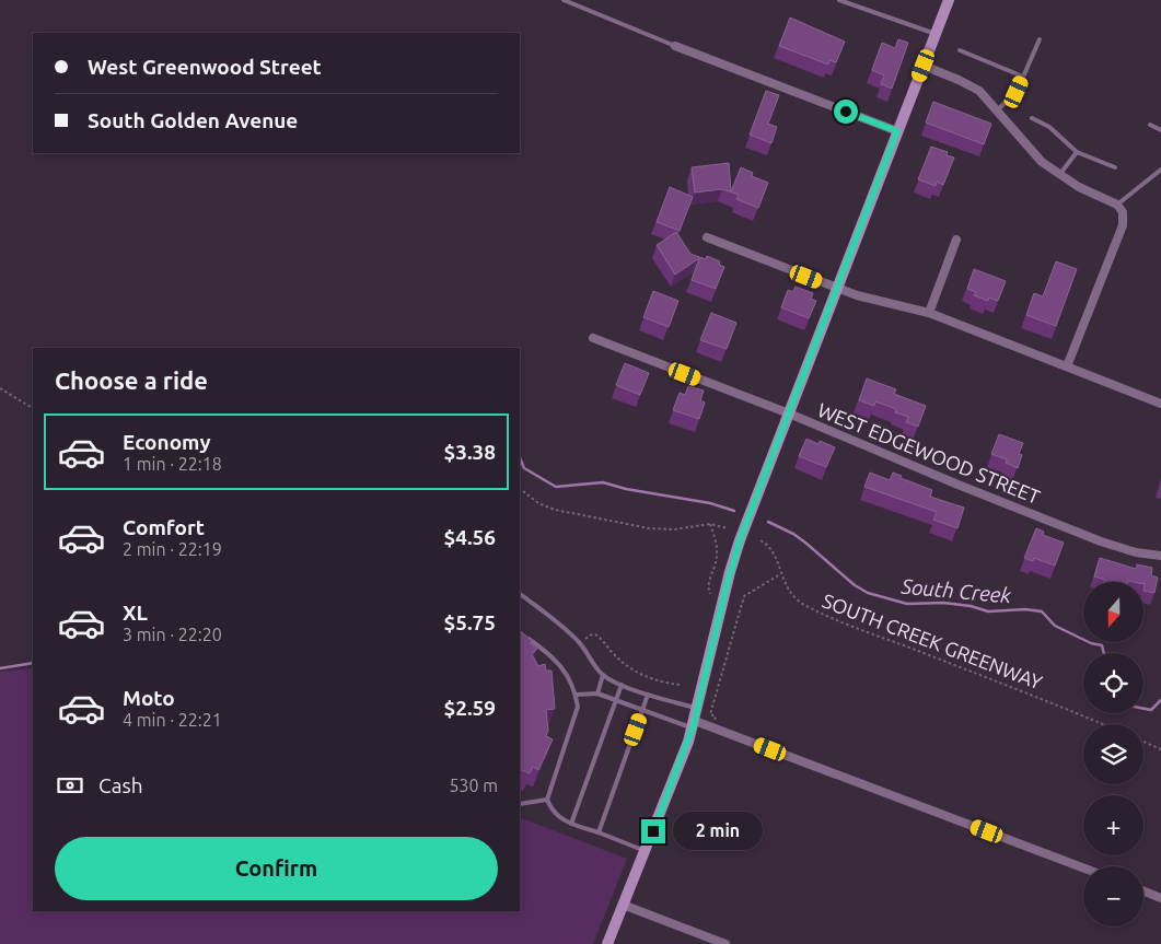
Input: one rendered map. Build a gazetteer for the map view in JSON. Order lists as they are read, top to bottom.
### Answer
{
  "streets": {
    "street": ["WEST EDGEWOOD STREET"],
    "path": ["SOUTH CREEK GREENWAY"]
  },
  "water": ["South Creek"],
  "north": "bottom",
  "page": {
    "banner": ["West Greenwood Street", "South Golden Avenue"],
    "heading": "Choose a ride",
    "list": [
      {
        "name": "Economy",
        "note": "1 min · 22:18",
        "value": "$3.38"
      },
      {
        "name": "Comfort",
        "note": "2 min · 22:19",
        "value": "$4.56"
      },
      {
        "name": "XL",
        "note": "3 min · 22:20",
        "value": "$5.75"
      },
      {
        "name": "Moto",
        "note": "4 min · 22:21",
        "value": "$2.59"
      }
    ],
    "map_buttons": ["+", "−"],
    "pay": ["Cash", "530 m"],
    "bubble": "2 min",
    "buttons": "Confirm"
  }
}
